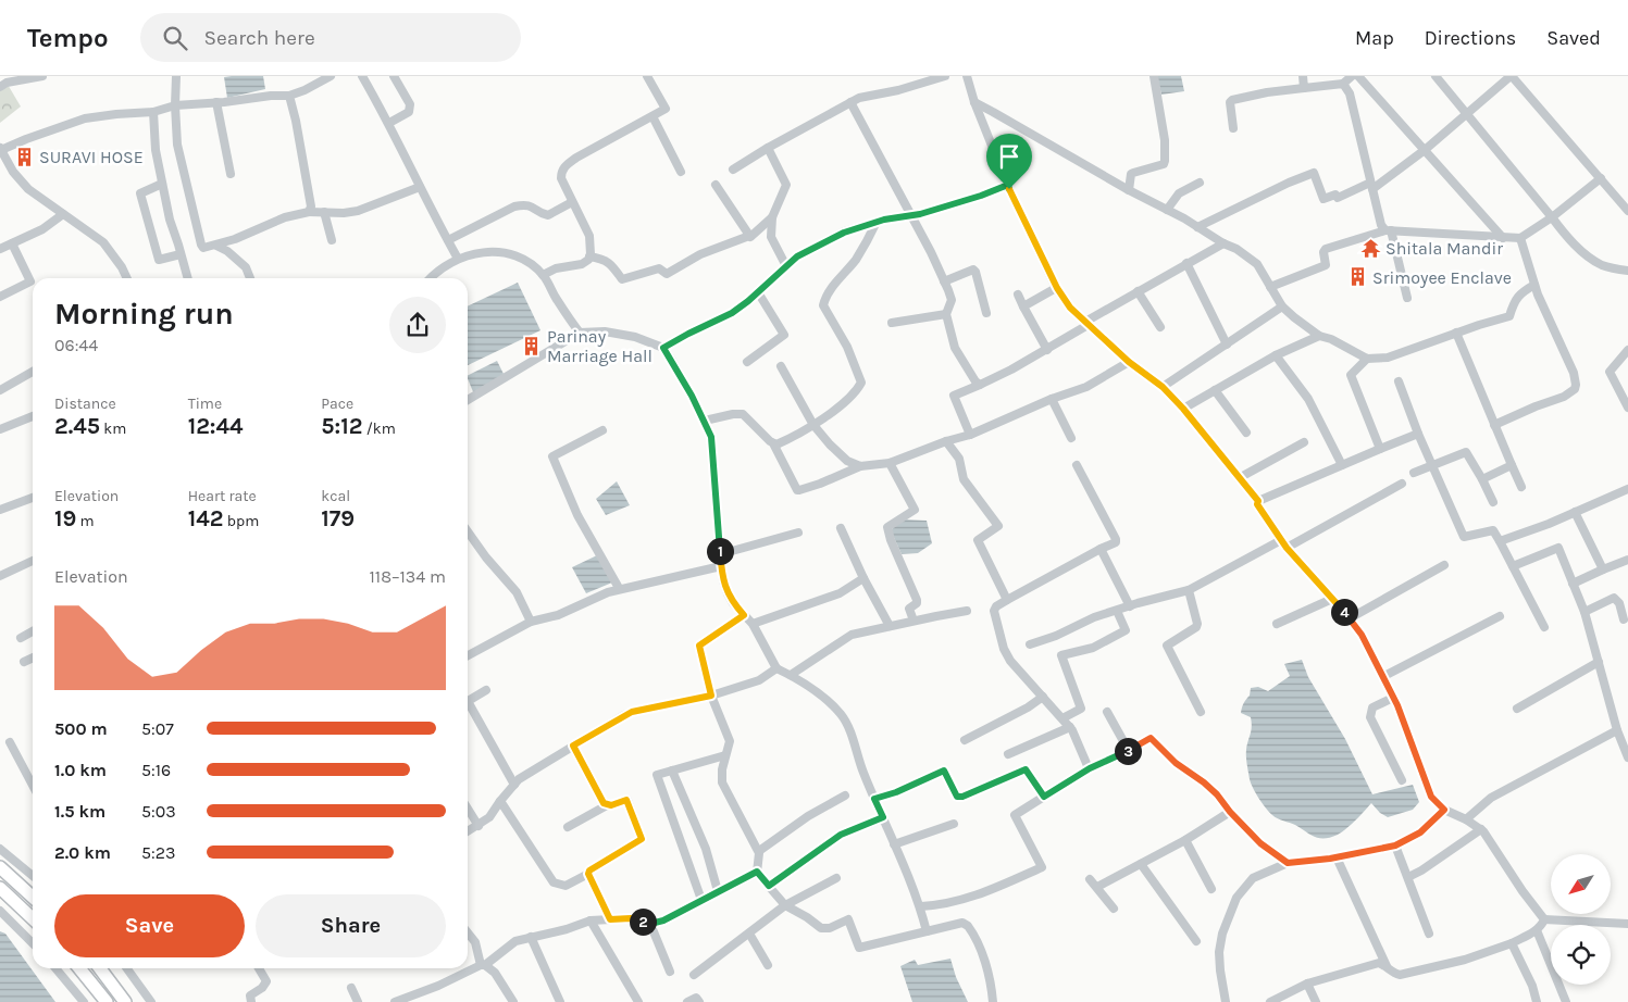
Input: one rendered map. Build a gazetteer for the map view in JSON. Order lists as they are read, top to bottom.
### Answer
{
  "places": {
    "building": ["SURAVI HOSE", "Srimoyee Enclave", "Parinay Marriage Hall"],
    "temple": ["Shitala Mandir"]
  },
  "north": "bottom left",
  "page": {
    "header": "Tempo",
    "search": "Search here",
    "nav": ["Map", "Directions", "Saved"],
    "heading": ["Morning run", "06:44"],
    "stats": [
      ["Distance", "2.45 km"],
      ["Time", "12:44"],
      ["Pace", "5:12 /km"],
      ["Elevation", "19 m"],
      ["Heart rate", "142 bpm"],
      ["kcal", "179"]
    ],
    "pins": [
      "1",
      "4",
      "3",
      "2"
    ],
    "chart": ["Elevation", "118–134 m"],
    "list": [
      {
        "name": "500 m",
        "note": "5:07"
      },
      {
        "name": "1.0 km",
        "note": "5:16"
      },
      {
        "name": "1.5 km",
        "note": "5:03"
      },
      {
        "name": "2.0 km",
        "note": "5:23"
      }
    ],
    "buttons": ["Save", "Share"]
  }
}
